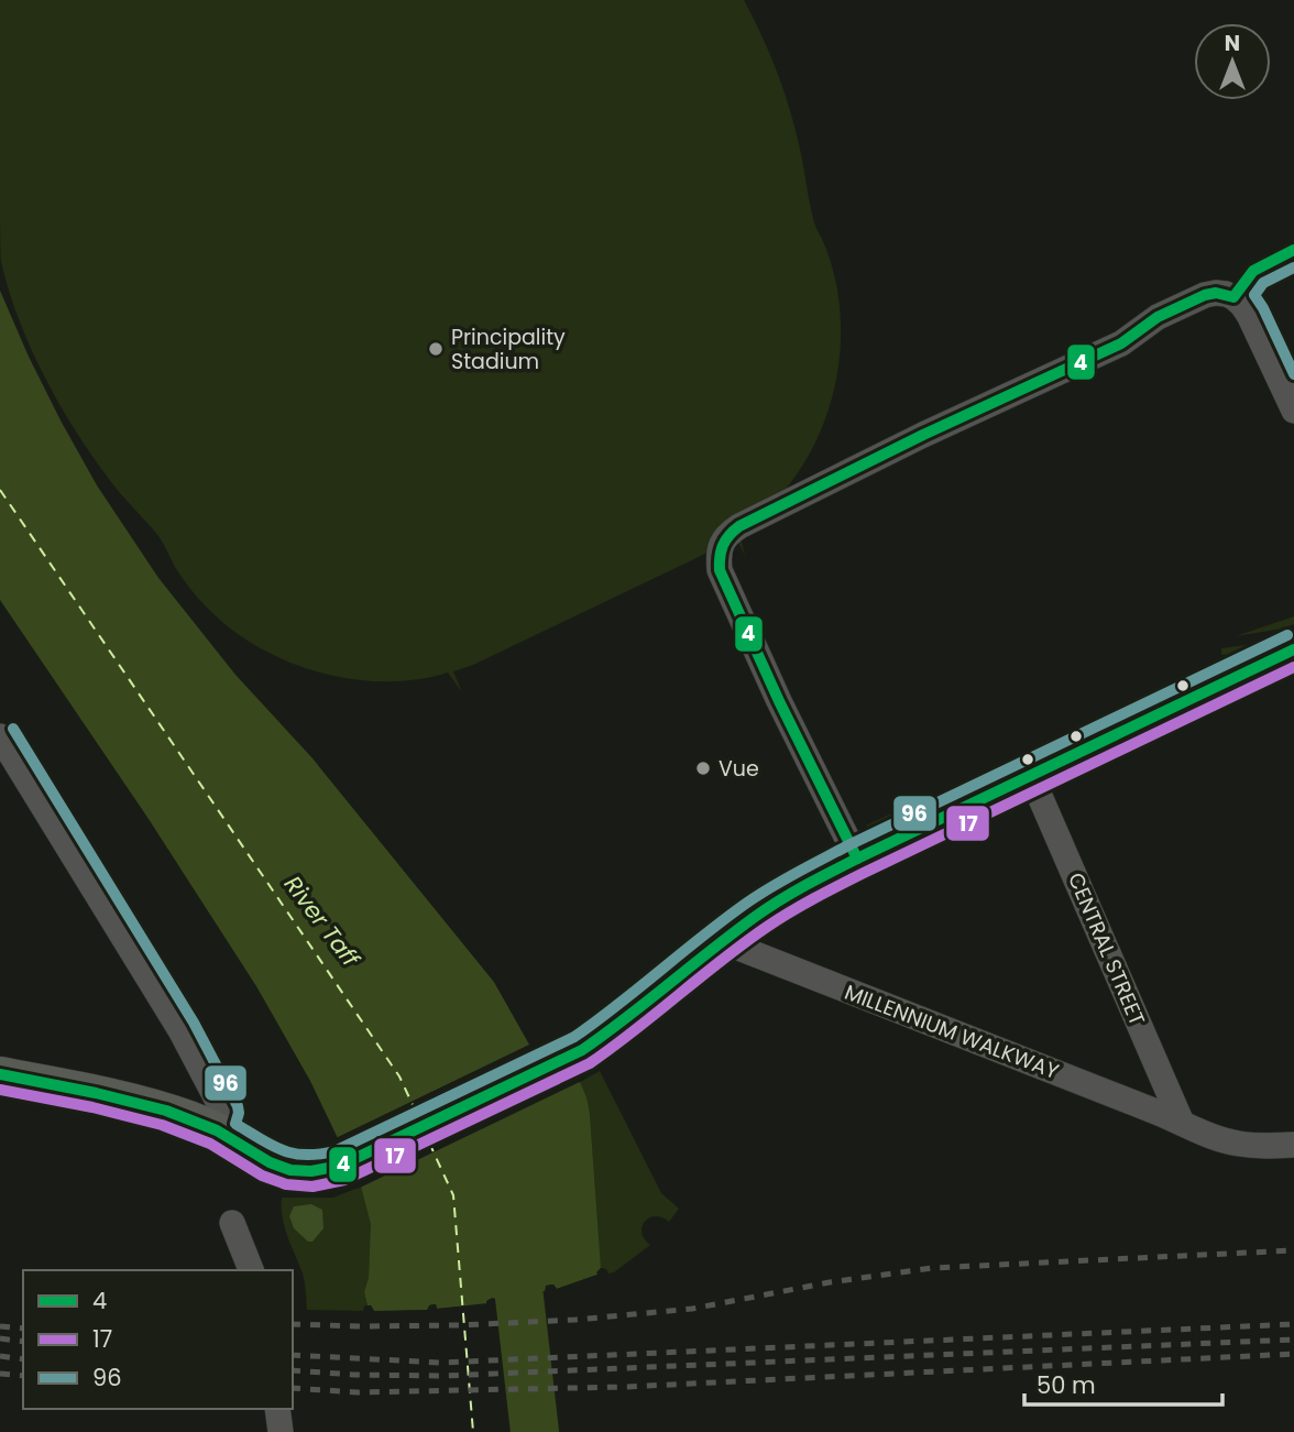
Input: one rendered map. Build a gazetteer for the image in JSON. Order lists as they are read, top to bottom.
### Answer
{
  "streets": {
    "street": ["CENTRAL STREET", "MILLENNIUM WALKWAY"]
  },
  "crossings": [
    ["CENTRAL STREET", "MILLENNIUM WALKWAY"]
  ],
  "water": ["River Taff"],
  "places": ["Principality Stadium", "Vue"],
  "lines": ["transit line 4", "transit line 96", "transit line 17"],
  "legend": ["4", "17", "96"],
  "scale_bar": "50 m",
  "north": "top"
}
